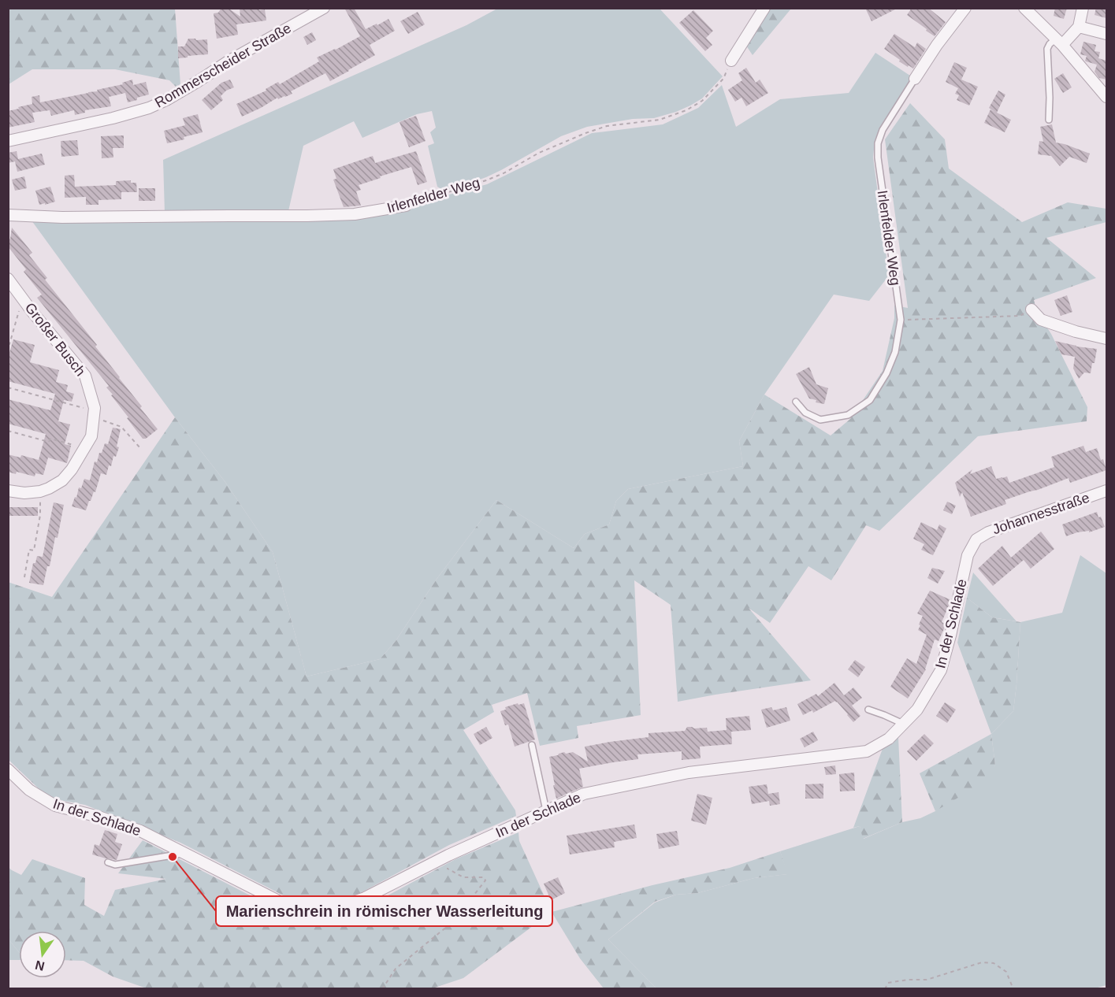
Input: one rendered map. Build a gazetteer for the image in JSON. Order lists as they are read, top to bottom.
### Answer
{
  "streets": {
    "street": [
      "Rommerscheider Straße",
      "Irlenfelder Weg",
      "Großer Busch",
      "Johannesstraße",
      "In der Schlade"
    ]
  },
  "crossings": [
    ["Johannesstraße", "In der Schlade"]
  ],
  "places": ["Marienschrein in römischer Wasserleitung"],
  "north": "bottom"
}
